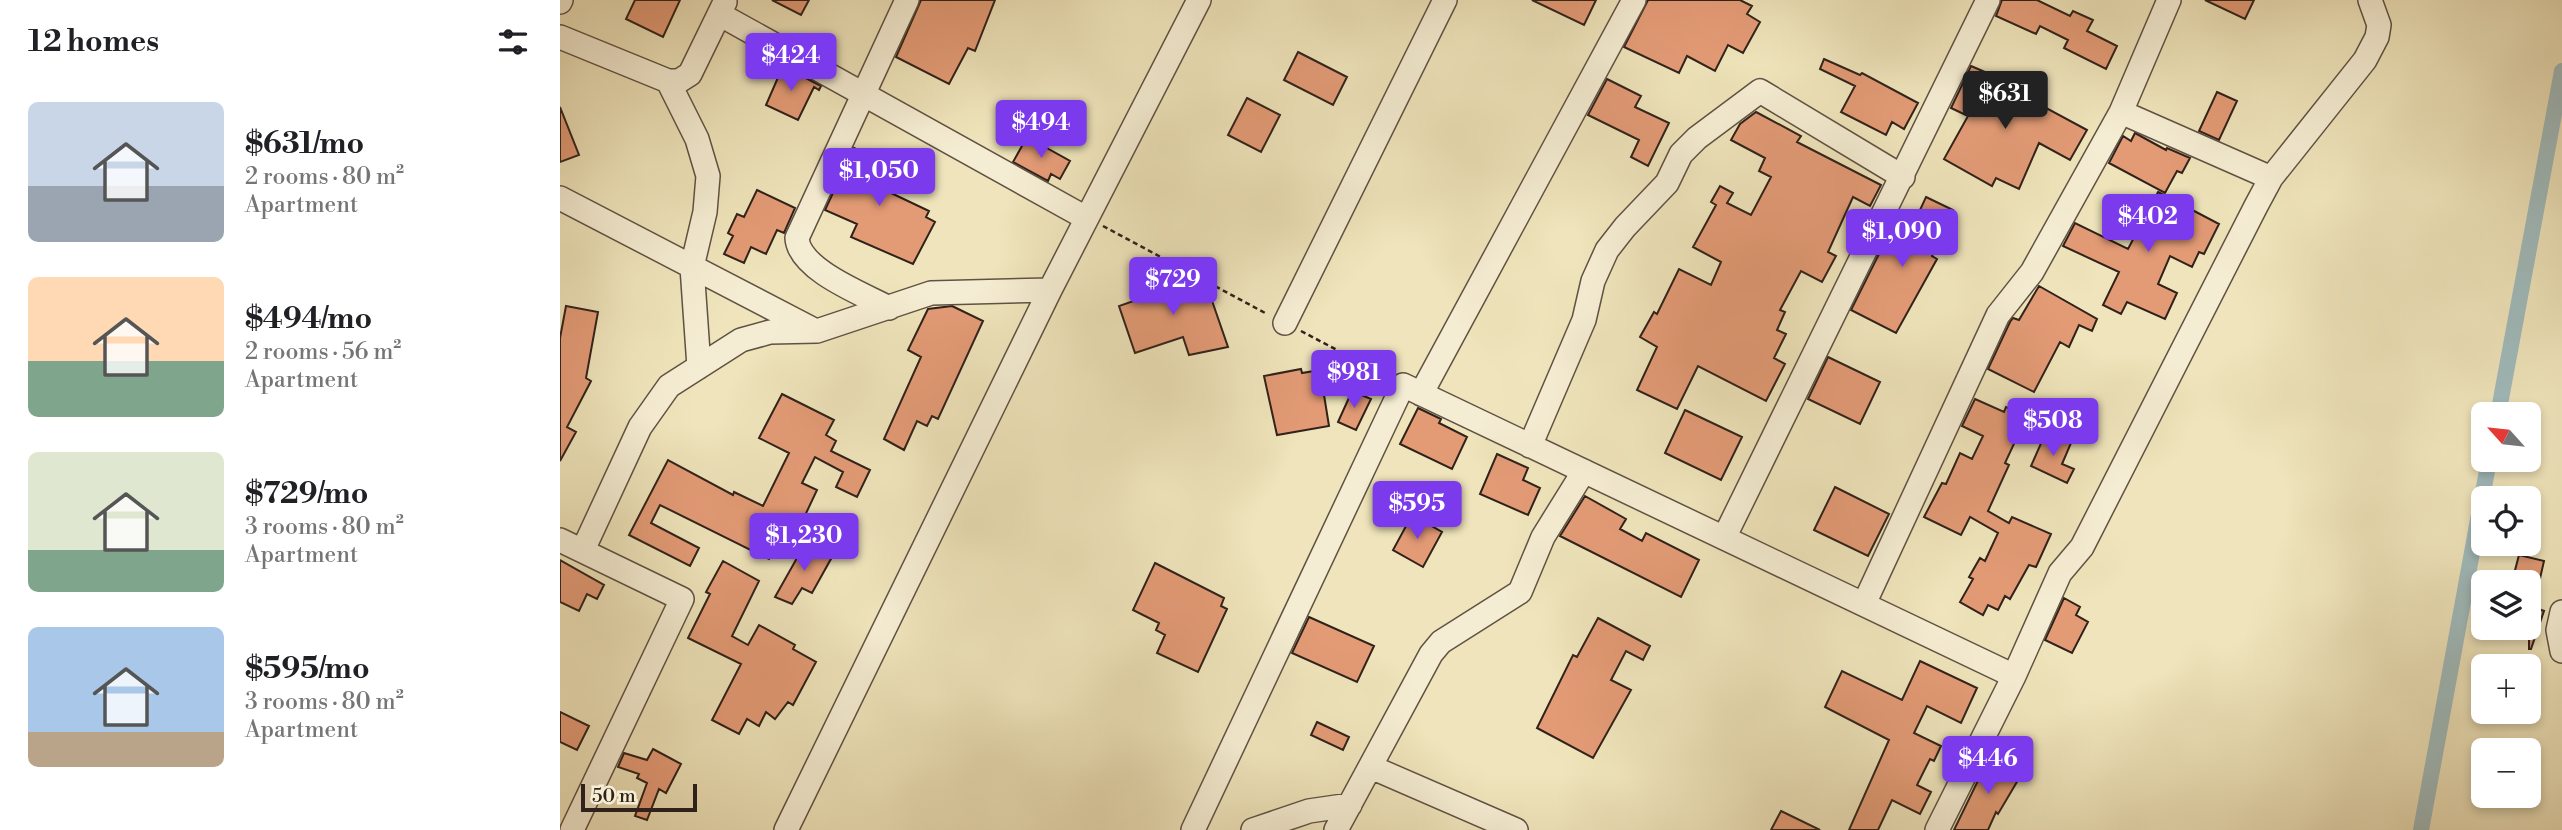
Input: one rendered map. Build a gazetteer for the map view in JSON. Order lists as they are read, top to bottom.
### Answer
{
  "scale_bar": "50 m",
  "north": "top left",
  "page": {
    "heading": "12 homes",
    "price": [
      "$424",
      "$631",
      "$494",
      "$1,050",
      "$402",
      "$1,090",
      "$729",
      "$981",
      "$508",
      "$595",
      "$1,230",
      "$446"
    ],
    "list": [
      {
        "name": "$631/mo",
        "note": "2 rooms · 80 m² · Apartment"
      },
      {
        "name": "$494/mo",
        "note": "2 rooms · 56 m² · Apartment"
      },
      {
        "name": "$729/mo",
        "note": "3 rooms · 80 m² · Apartment"
      },
      {
        "name": "$595/mo",
        "note": "3 rooms · 80 m² · Apartment"
      }
    ],
    "map_buttons": ["+", "−"],
    "scale": "50 m"
  }
}
